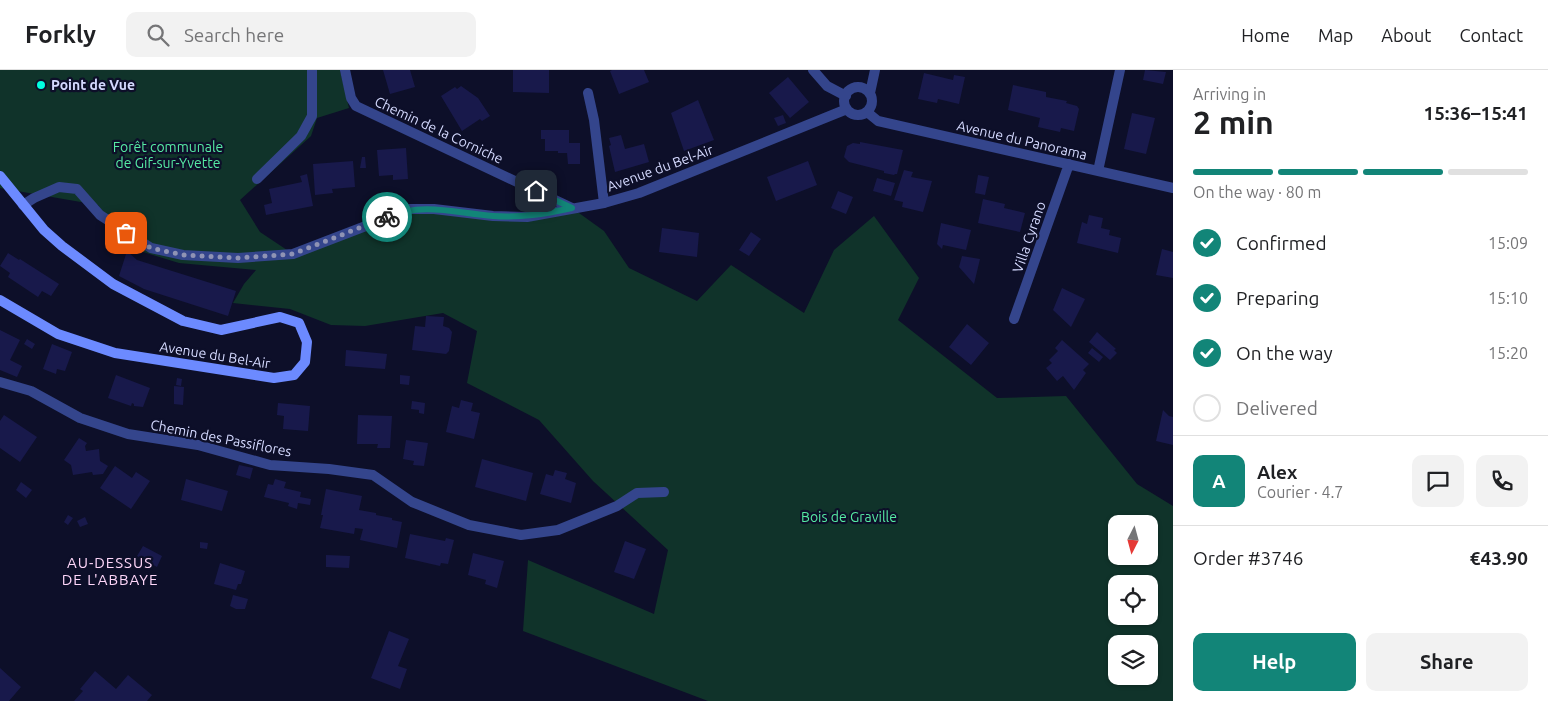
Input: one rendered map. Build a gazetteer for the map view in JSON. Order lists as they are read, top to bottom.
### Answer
{
  "streets": {
    "street": [
      "Chemin de la Corniche",
      "Avenue du Panorama",
      "Avenue du Bel-Air",
      "Villa Cyrano",
      "Chemin des Passiflores"
    ]
  },
  "crossings": [
    ["Chemin de la Corniche", "Avenue du Bel-Air"],
    ["Avenue du Panorama", "Avenue du Bel-Air"],
    ["Avenue du Panorama", "Villa Cyrano"]
  ],
  "districts": ["AU-DESSUS DE L'ABBAYE"],
  "parks": ["Forêt communale de Gif-sur-Yvette", "Bois de Graville"],
  "places": ["Point de Vue"],
  "north": "bottom",
  "page": {
    "header": "Forkly",
    "search": "Search here",
    "nav": [
      "Home",
      "Map",
      "About",
      "Contact"
    ],
    "heading": ["2 min", "Arriving in", "15:36–15:41"],
    "panel": [
      "Alex",
      "Courier · 4.7",
      "Order #3746",
      "€43.90"
    ],
    "bar": "On the way · 80 m",
    "list": [
      ["Confirmed", "15:09"],
      ["Preparing", "15:10"],
      ["On the way", "15:20"],
      "Delivered"
    ],
    "round": "A",
    "buttons": ["Help", "Share"]
  }
}
